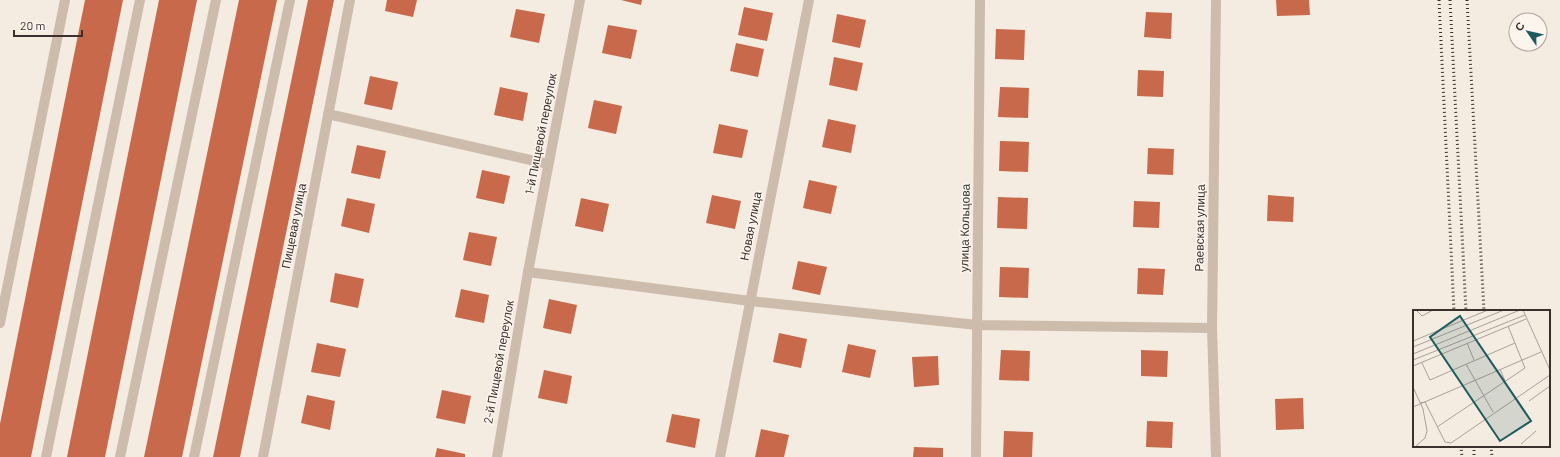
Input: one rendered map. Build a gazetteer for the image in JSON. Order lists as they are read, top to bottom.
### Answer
{
  "streets": {
    "street": [
      "1-й Пищевой переулок",
      "Пищевая улица",
      "Новая улица",
      "улица Кольцова",
      "Раевская улица",
      "2-й Пищевой переулок"
    ]
  },
  "crossings": [
    ["1-й Пищевой переулок", "2-й Пищевой переулок"]
  ],
  "scale_bar": "20 m",
  "north": "top left"
}
